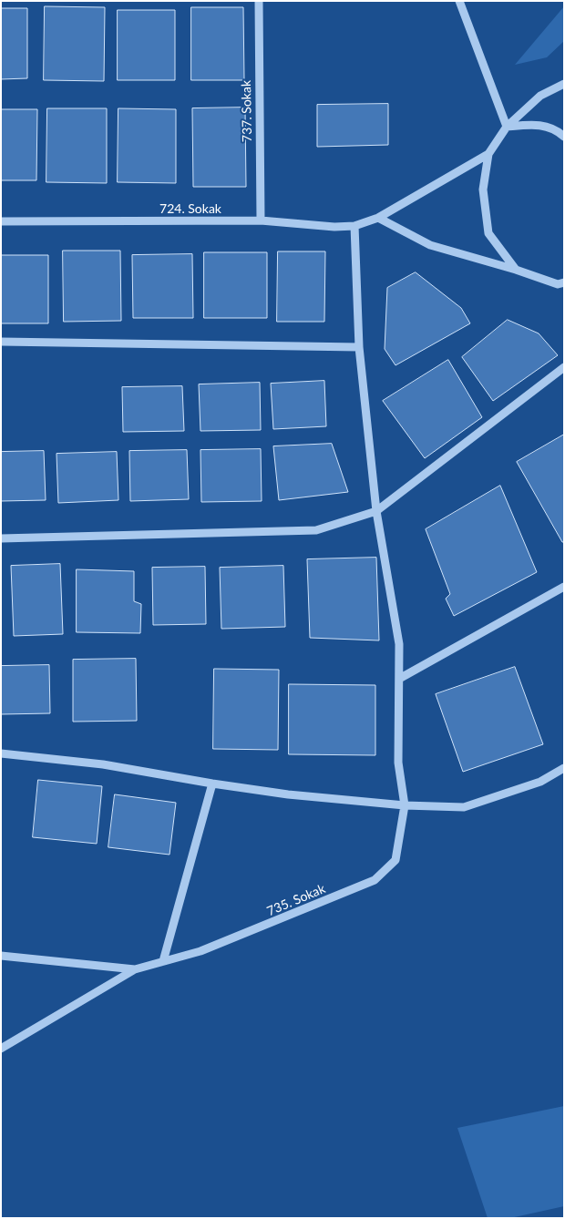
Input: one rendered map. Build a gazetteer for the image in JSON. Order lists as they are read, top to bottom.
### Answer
{
  "streets": {
    "street": ["737. Sokak", "724. Sokak", "735. Sokak"]
  },
  "crossings": [
    ["737. Sokak", "724. Sokak"],
    ["724. Sokak", "735. Sokak"]
  ]
}
